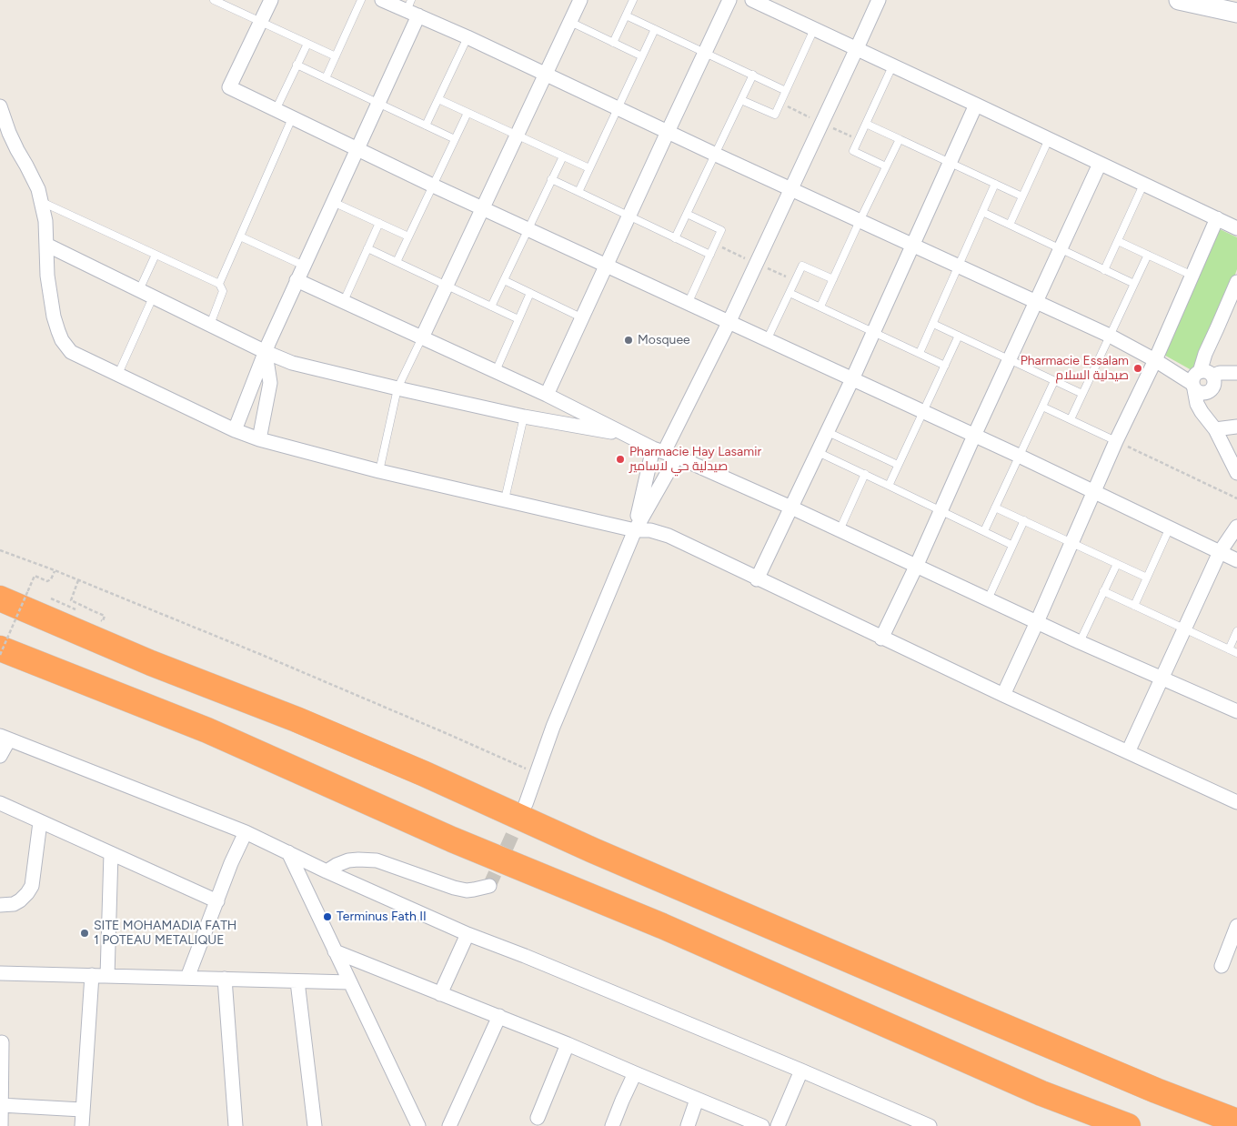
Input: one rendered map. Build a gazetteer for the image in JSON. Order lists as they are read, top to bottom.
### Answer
{
  "places": [
    "Mosquee",
    "Pharmacie Essalam صيدلية السلام",
    "Pharmacie Hay Lasamir صيدلية حي لاسامير",
    "Terminus Fath II",
    "SITE MOHAMADIA FATH 1 POTEAU METALIQUE"
  ]
}
